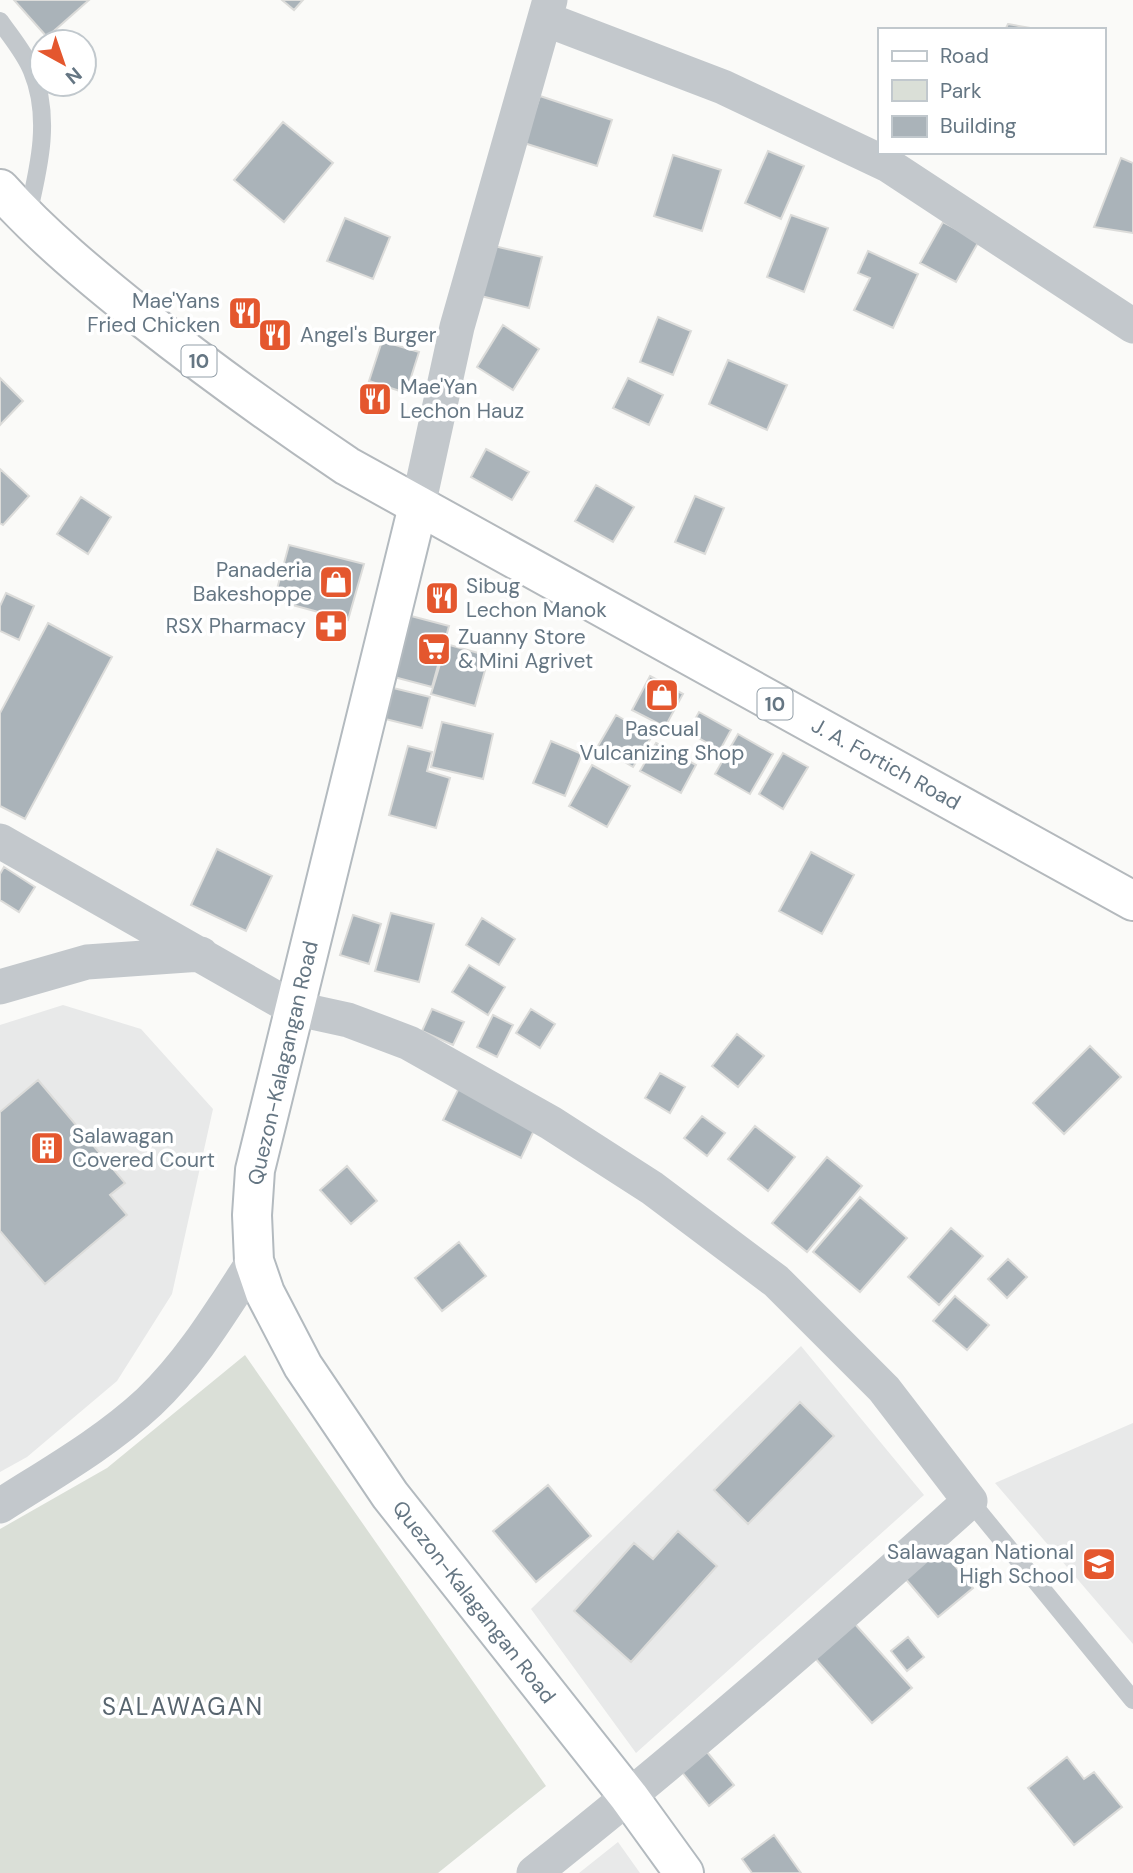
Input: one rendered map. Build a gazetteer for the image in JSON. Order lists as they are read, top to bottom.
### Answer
{
  "streets": {
    "main road": ["10", "J. A. Fortich Road", "Quezon-Kalagangan Road"]
  },
  "crossings": [
    ["10", "J. A. Fortich Road"],
    ["10", "Quezon-Kalagangan Road"],
    ["J. A. Fortich Road", "Quezon-Kalagangan Road"]
  ],
  "districts": ["SALAWAGAN"],
  "places": {
    "restaurant": [
      "Mae'Yans Fried Chicken",
      "Angel's Burger",
      "Mae'Yan Lechon Hauz",
      "Sibug Lechon Manok"
    ],
    "shop": ["Panaderia Bakeshoppe", "Pascual Vulcanizing Shop"],
    "pharmacy": ["RSX Pharmacy"],
    "supermarket": ["Zuanny Store & Mini Agrivet"],
    "building": ["Salawagan Covered Court"],
    "school or university": ["Salawagan National High School"]
  },
  "legend": ["Road", "Park", "Building"],
  "north": "bottom right"
}
